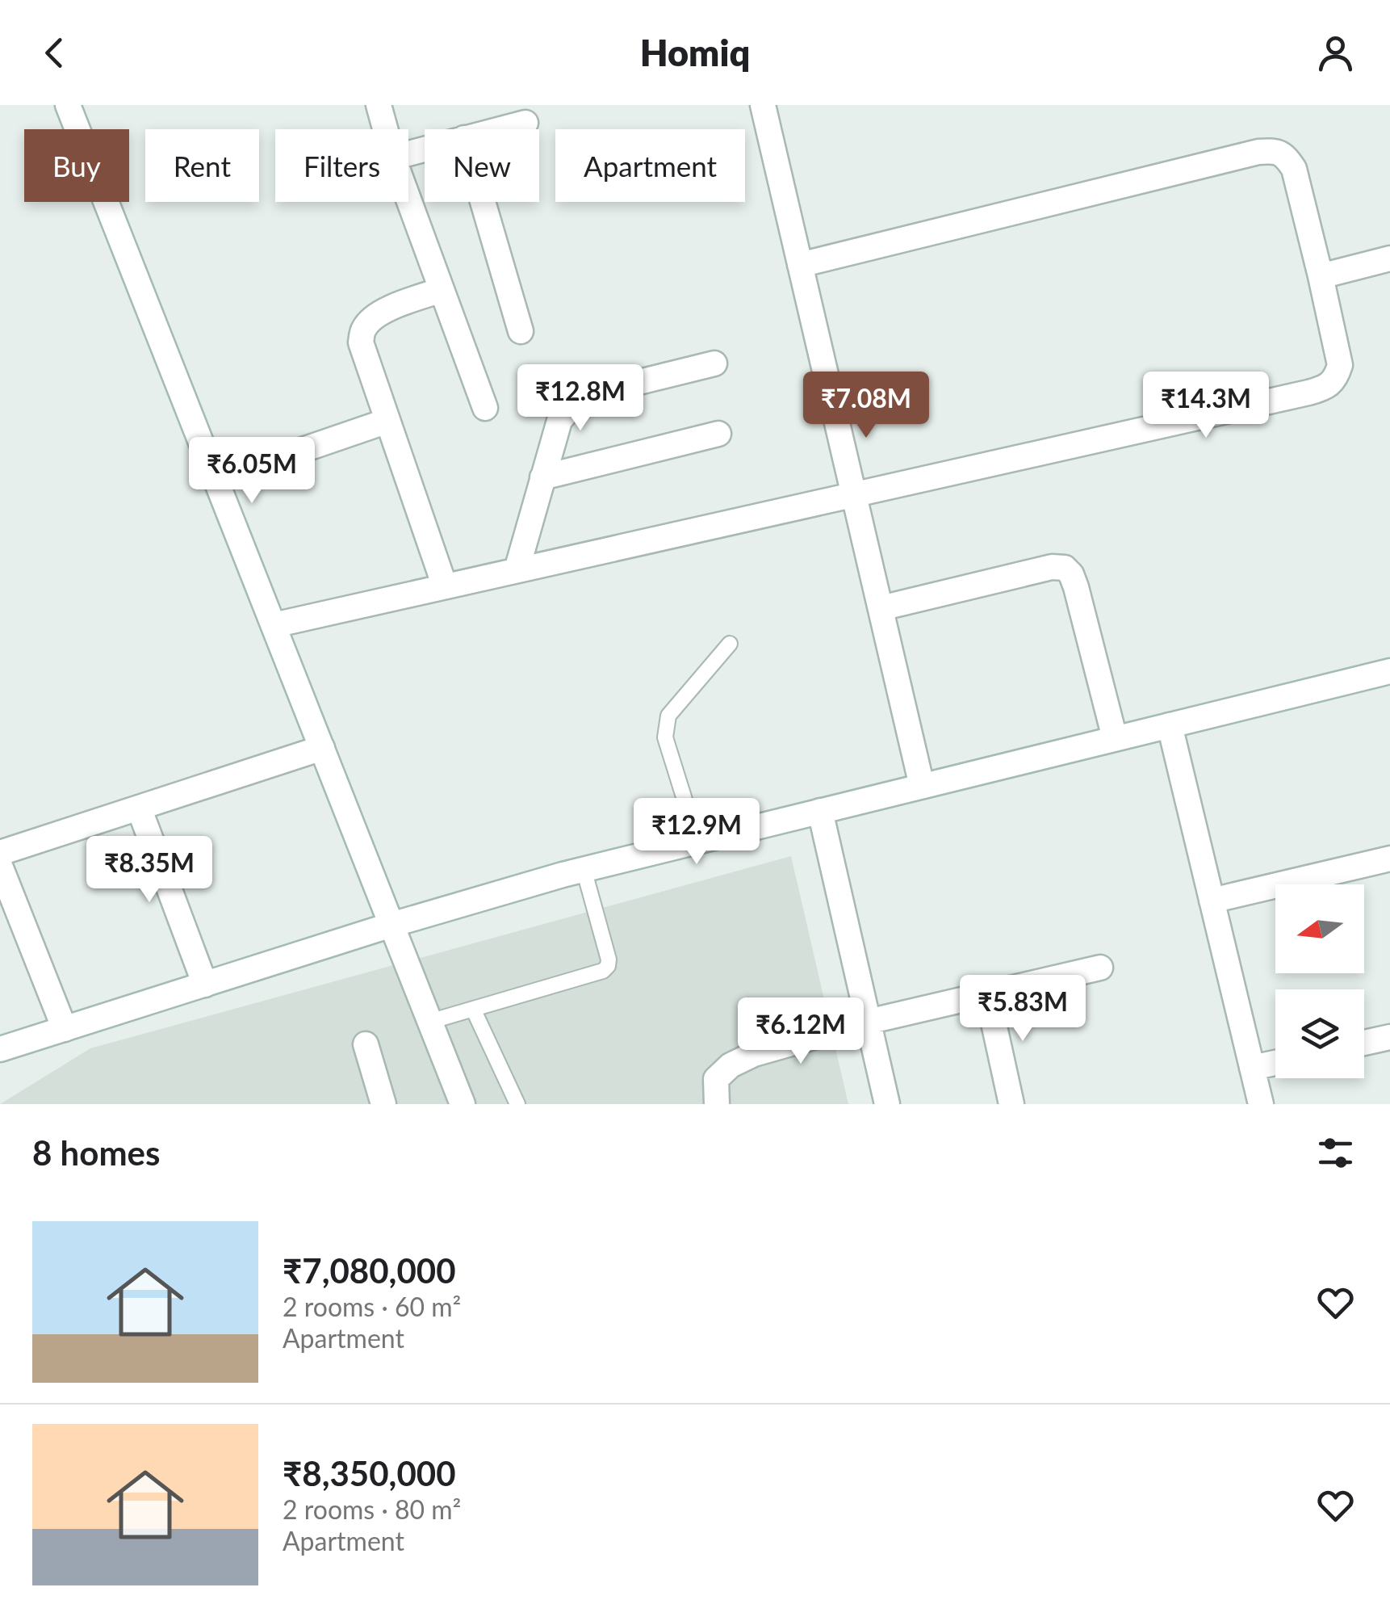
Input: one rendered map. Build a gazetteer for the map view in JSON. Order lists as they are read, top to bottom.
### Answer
{
  "north": "left",
  "page": {
    "header": "Homiq",
    "chip": [
      "Buy",
      "Rent",
      "Filters",
      "New",
      "Apartment"
    ],
    "price": [
      "₹12.8M",
      "₹7.08M",
      "₹14.3M",
      "₹6.05M",
      "₹12.9M",
      "₹8.35M",
      "₹5.83M",
      "₹6.12M"
    ],
    "heading": "8 homes",
    "list": [
      {
        "name": "₹7,080,000",
        "note": "2 rooms · 60 m² · Apartment"
      },
      {
        "name": "₹8,350,000",
        "note": "2 rooms · 80 m² · Apartment"
      }
    ]
  }
}
